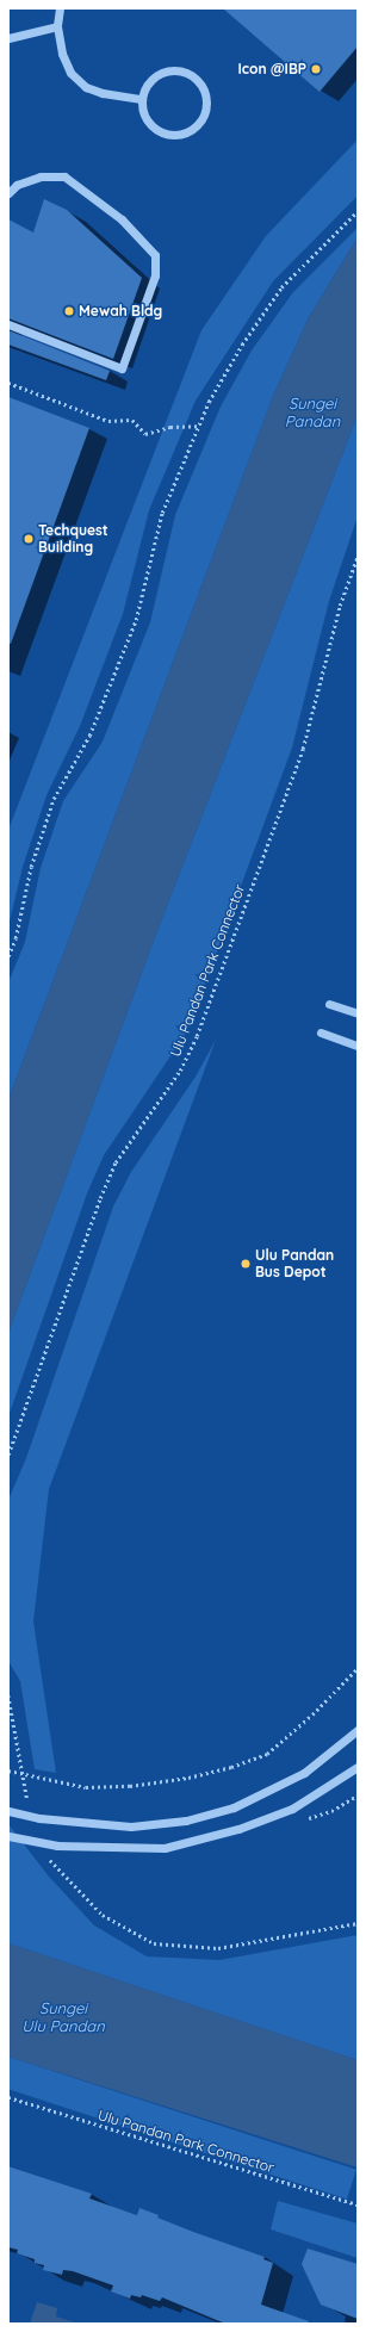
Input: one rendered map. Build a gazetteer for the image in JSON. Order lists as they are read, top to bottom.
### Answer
{
  "streets": {
    "path": ["Ulu Pandan Park Connector"]
  },
  "water": ["Sungei Pandan", "Sungei Ulu Pandan"],
  "places": [
    "Icon @IBP",
    "Mewah Bldg",
    "Techquest Building",
    "Ulu Pandan Bus Depot"
  ]
}
